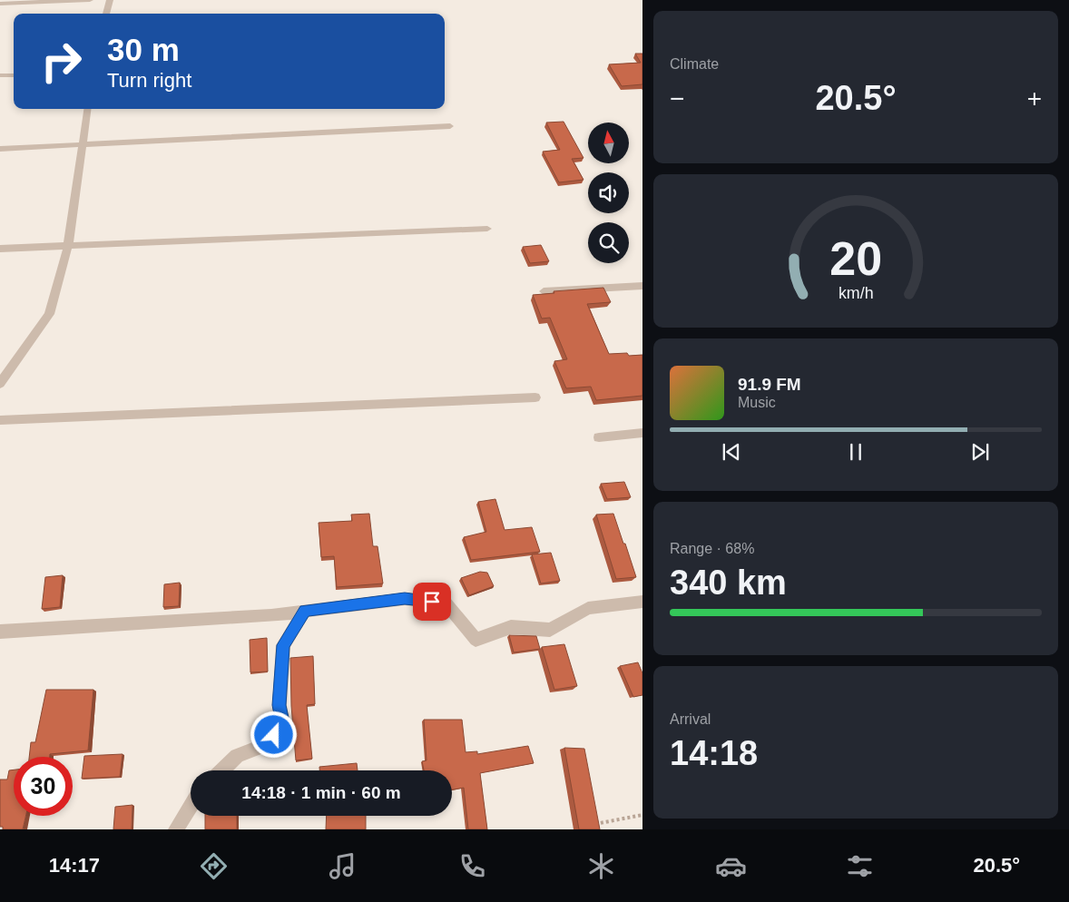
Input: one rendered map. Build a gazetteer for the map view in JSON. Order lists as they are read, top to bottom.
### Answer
{
  "north": "top",
  "page": {
    "tile": [
      "Climate",
      ["Range · 68%", "340 km"],
      ["Arrival", "14:18"]
    ],
    "turn": ["30 m", "Turn right"],
    "heat": ["−", "20.5°", "+"],
    "song": ["91.9 FM", "Music"],
    "limit": "30",
    "trip": "14:18 · 1 min · 60 m",
    "tabs": ["14:17", "20.5°"],
    "gauge": ["20", "km/h"]
  }
}
